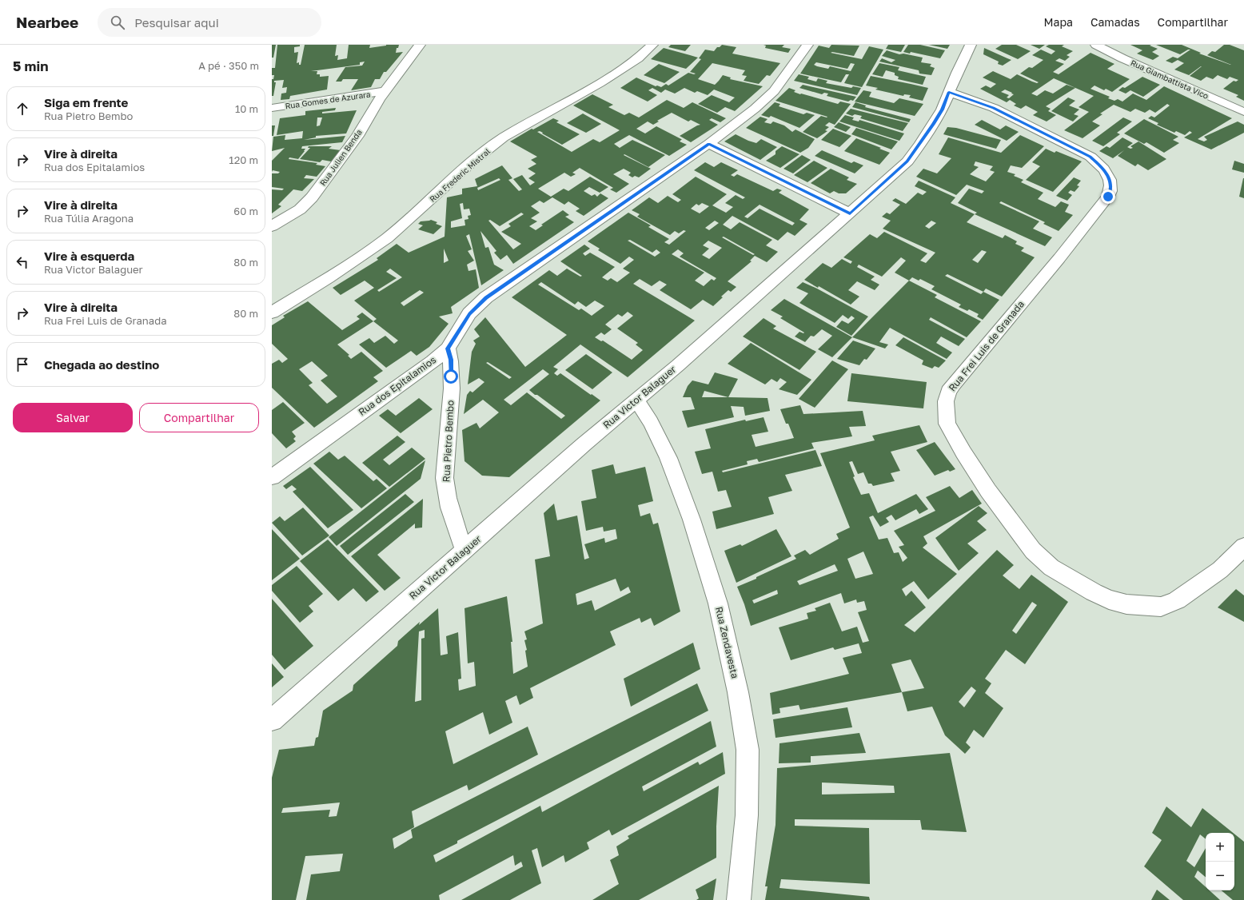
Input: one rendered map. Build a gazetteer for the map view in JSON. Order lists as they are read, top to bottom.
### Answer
{
  "streets": {
    "street": [
      "Rua Giambattista Vico",
      "Rua Gomes de Azurara",
      "Rua Julien Benda",
      "Rua Frederic Mistral",
      "Rua Frei Luis de Granada",
      "Rua dos Epitalamios",
      "Rua Victor Balaguer",
      "Rua Pietro Bembo",
      "Rua Zendavesta"
    ]
  },
  "crossings": [
    ["Rua Gomes de Azurara", "Rua Julien Benda"],
    ["Rua Frei Luis de Granada", "Rua Victor Balaguer"],
    ["Rua dos Epitalamios", "Rua Pietro Bembo"],
    ["Rua Victor Balaguer", "Rua Pietro Bembo"],
    ["Rua Victor Balaguer", "Rua Zendavesta"]
  ],
  "page": {
    "header": "Nearbee",
    "search": "Pesquisar aqui",
    "nav": ["Mapa", "Camadas", "Compartilhar"],
    "heading": ["5 min", "A pé · 350 m"],
    "list": [
      ["Siga em frente", "Rua Pietro Bembo", "10 m"],
      ["Vire à direita", "Rua dos Epitalamios", "120 m"],
      ["Vire à direita", "Rua Túlia Aragona", "60 m"],
      ["Vire à esquerda", "Rua Victor Balaguer", "80 m"],
      ["Vire à direita", "Rua Frei Luis de Granada", "80 m"],
      "Chegada ao destino"
    ],
    "buttons": ["Salvar", "Compartilhar"],
    "map_buttons": ["+", "−"]
  }
}
